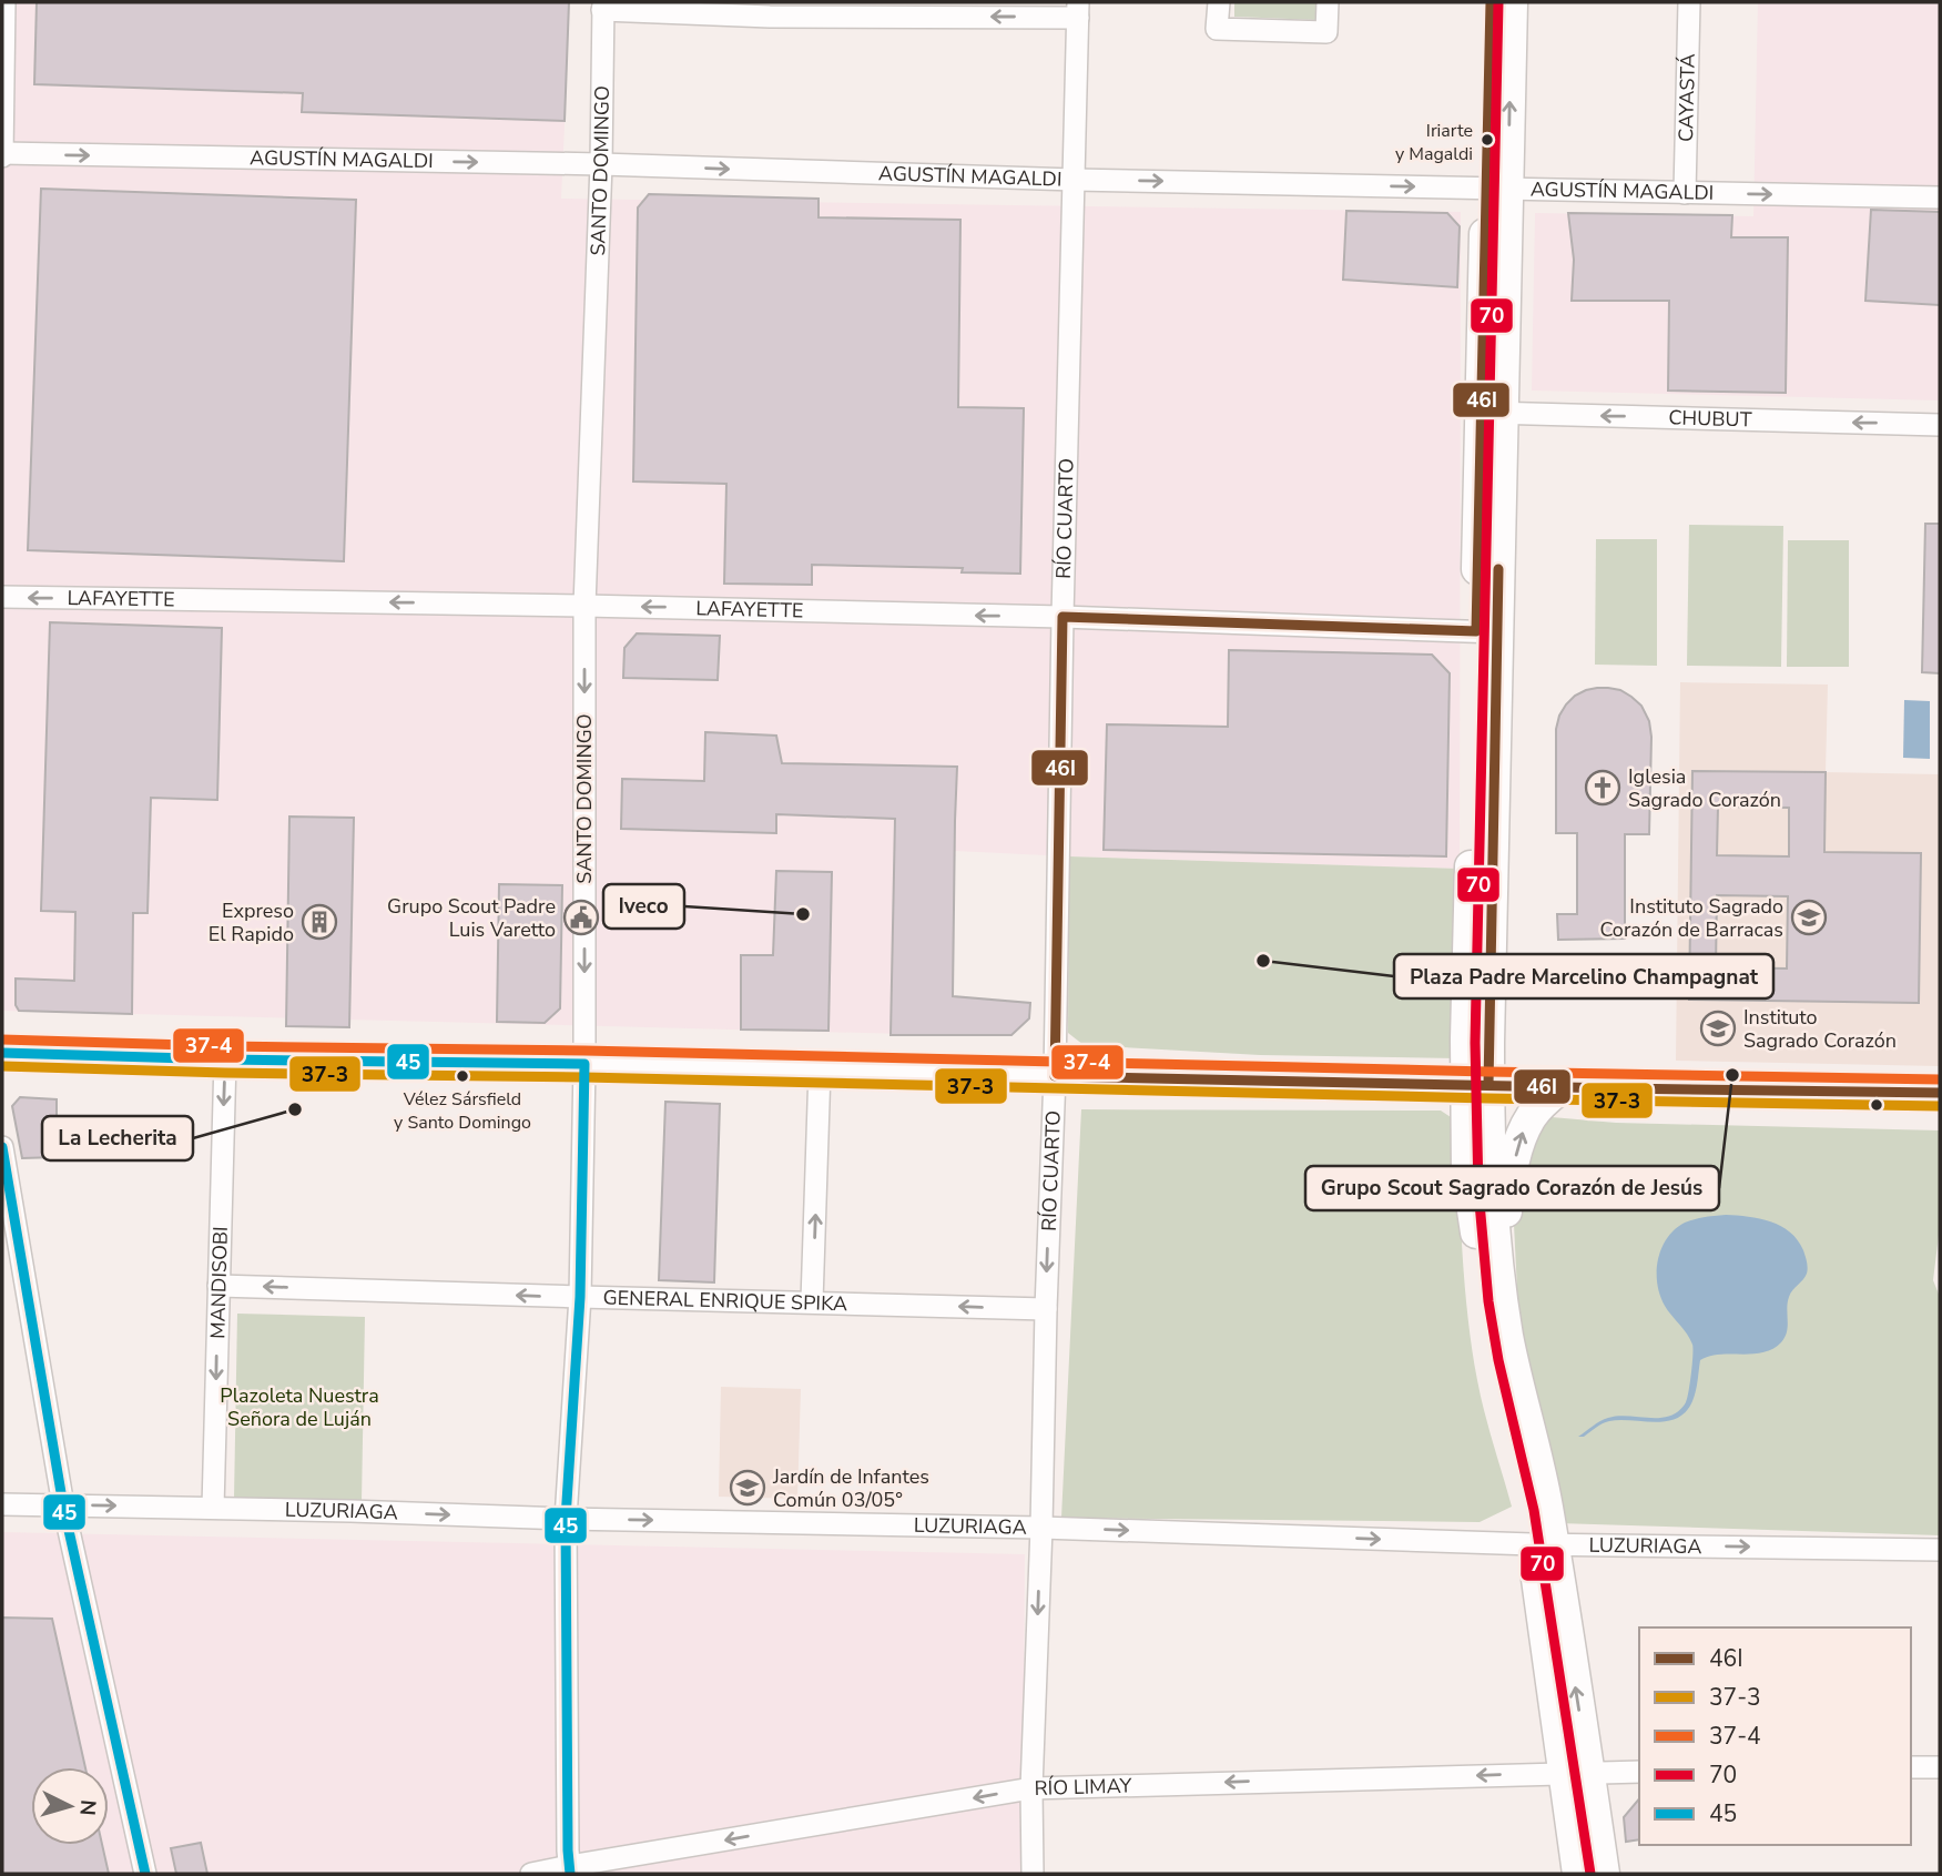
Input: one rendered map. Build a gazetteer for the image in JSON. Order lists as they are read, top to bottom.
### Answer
{
  "streets": {
    "street": [
      "CAYASTÁ",
      "AGUSTÍN MAGALDI",
      "SANTO DOMINGO",
      "CHUBUT",
      "RÍO CUARTO",
      "LAFAYETTE",
      "MANDISOBI",
      "GENERAL ENRIQUE SPIKA",
      "LUZURIAGA",
      "RÍO LIMAY"
    ]
  },
  "crossings": [
    ["CAYASTÁ", "AGUSTÍN MAGALDI"],
    ["AGUSTÍN MAGALDI", "SANTO DOMINGO"],
    ["AGUSTÍN MAGALDI", "RÍO CUARTO"],
    ["SANTO DOMINGO", "LAFAYETTE"],
    ["SANTO DOMINGO", "GENERAL ENRIQUE SPIKA"],
    ["SANTO DOMINGO", "LUZURIAGA"],
    ["SANTO DOMINGO", "RÍO LIMAY"],
    ["RÍO CUARTO", "LAFAYETTE"],
    ["RÍO CUARTO", "GENERAL ENRIQUE SPIKA"],
    ["RÍO CUARTO", "LUZURIAGA"],
    ["RÍO CUARTO", "RÍO LIMAY"],
    ["MANDISOBI", "GENERAL ENRIQUE SPIKA"],
    ["MANDISOBI", "LUZURIAGA"]
  ],
  "one_way": [
    "AGUSTÍN MAGALDI",
    "CHUBUT",
    "LAFAYETTE",
    "GENERAL ENRIQUE SPIKA",
    "LUZURIAGA",
    "RÍO LIMAY"
  ],
  "parks": ["Plazoleta Nuestra Señora de Luján"],
  "places": {
    "other": [
      "Iriarte y Magaldi",
      "Iveco",
      "Plaza Padre Marcelino Champagnat",
      "Grupo Scout Sagrado Corazón de Jesús",
      "Vélez Sársfield y Santo Domingo",
      "La Lecherita"
    ],
    "church": ["Iglesia Sagrado Corazón"],
    "public building": ["Grupo Scout Padre Luis Varetto"],
    "school or university": ["Instituto Sagrado Corazón de Barracas", "Instituto Sagrado Corazón", "Jardín de Infantes Común 03/05°"],
    "building": ["Expreso El Rapido"]
  },
  "lines": [
    "transit line 46I",
    "transit line 70",
    "transit line 37-4",
    "transit line 45",
    "transit line 37-3"
  ],
  "legend": [
    "46I",
    "37-3",
    "37-4",
    "70",
    "45"
  ],
  "north": "right"
}
